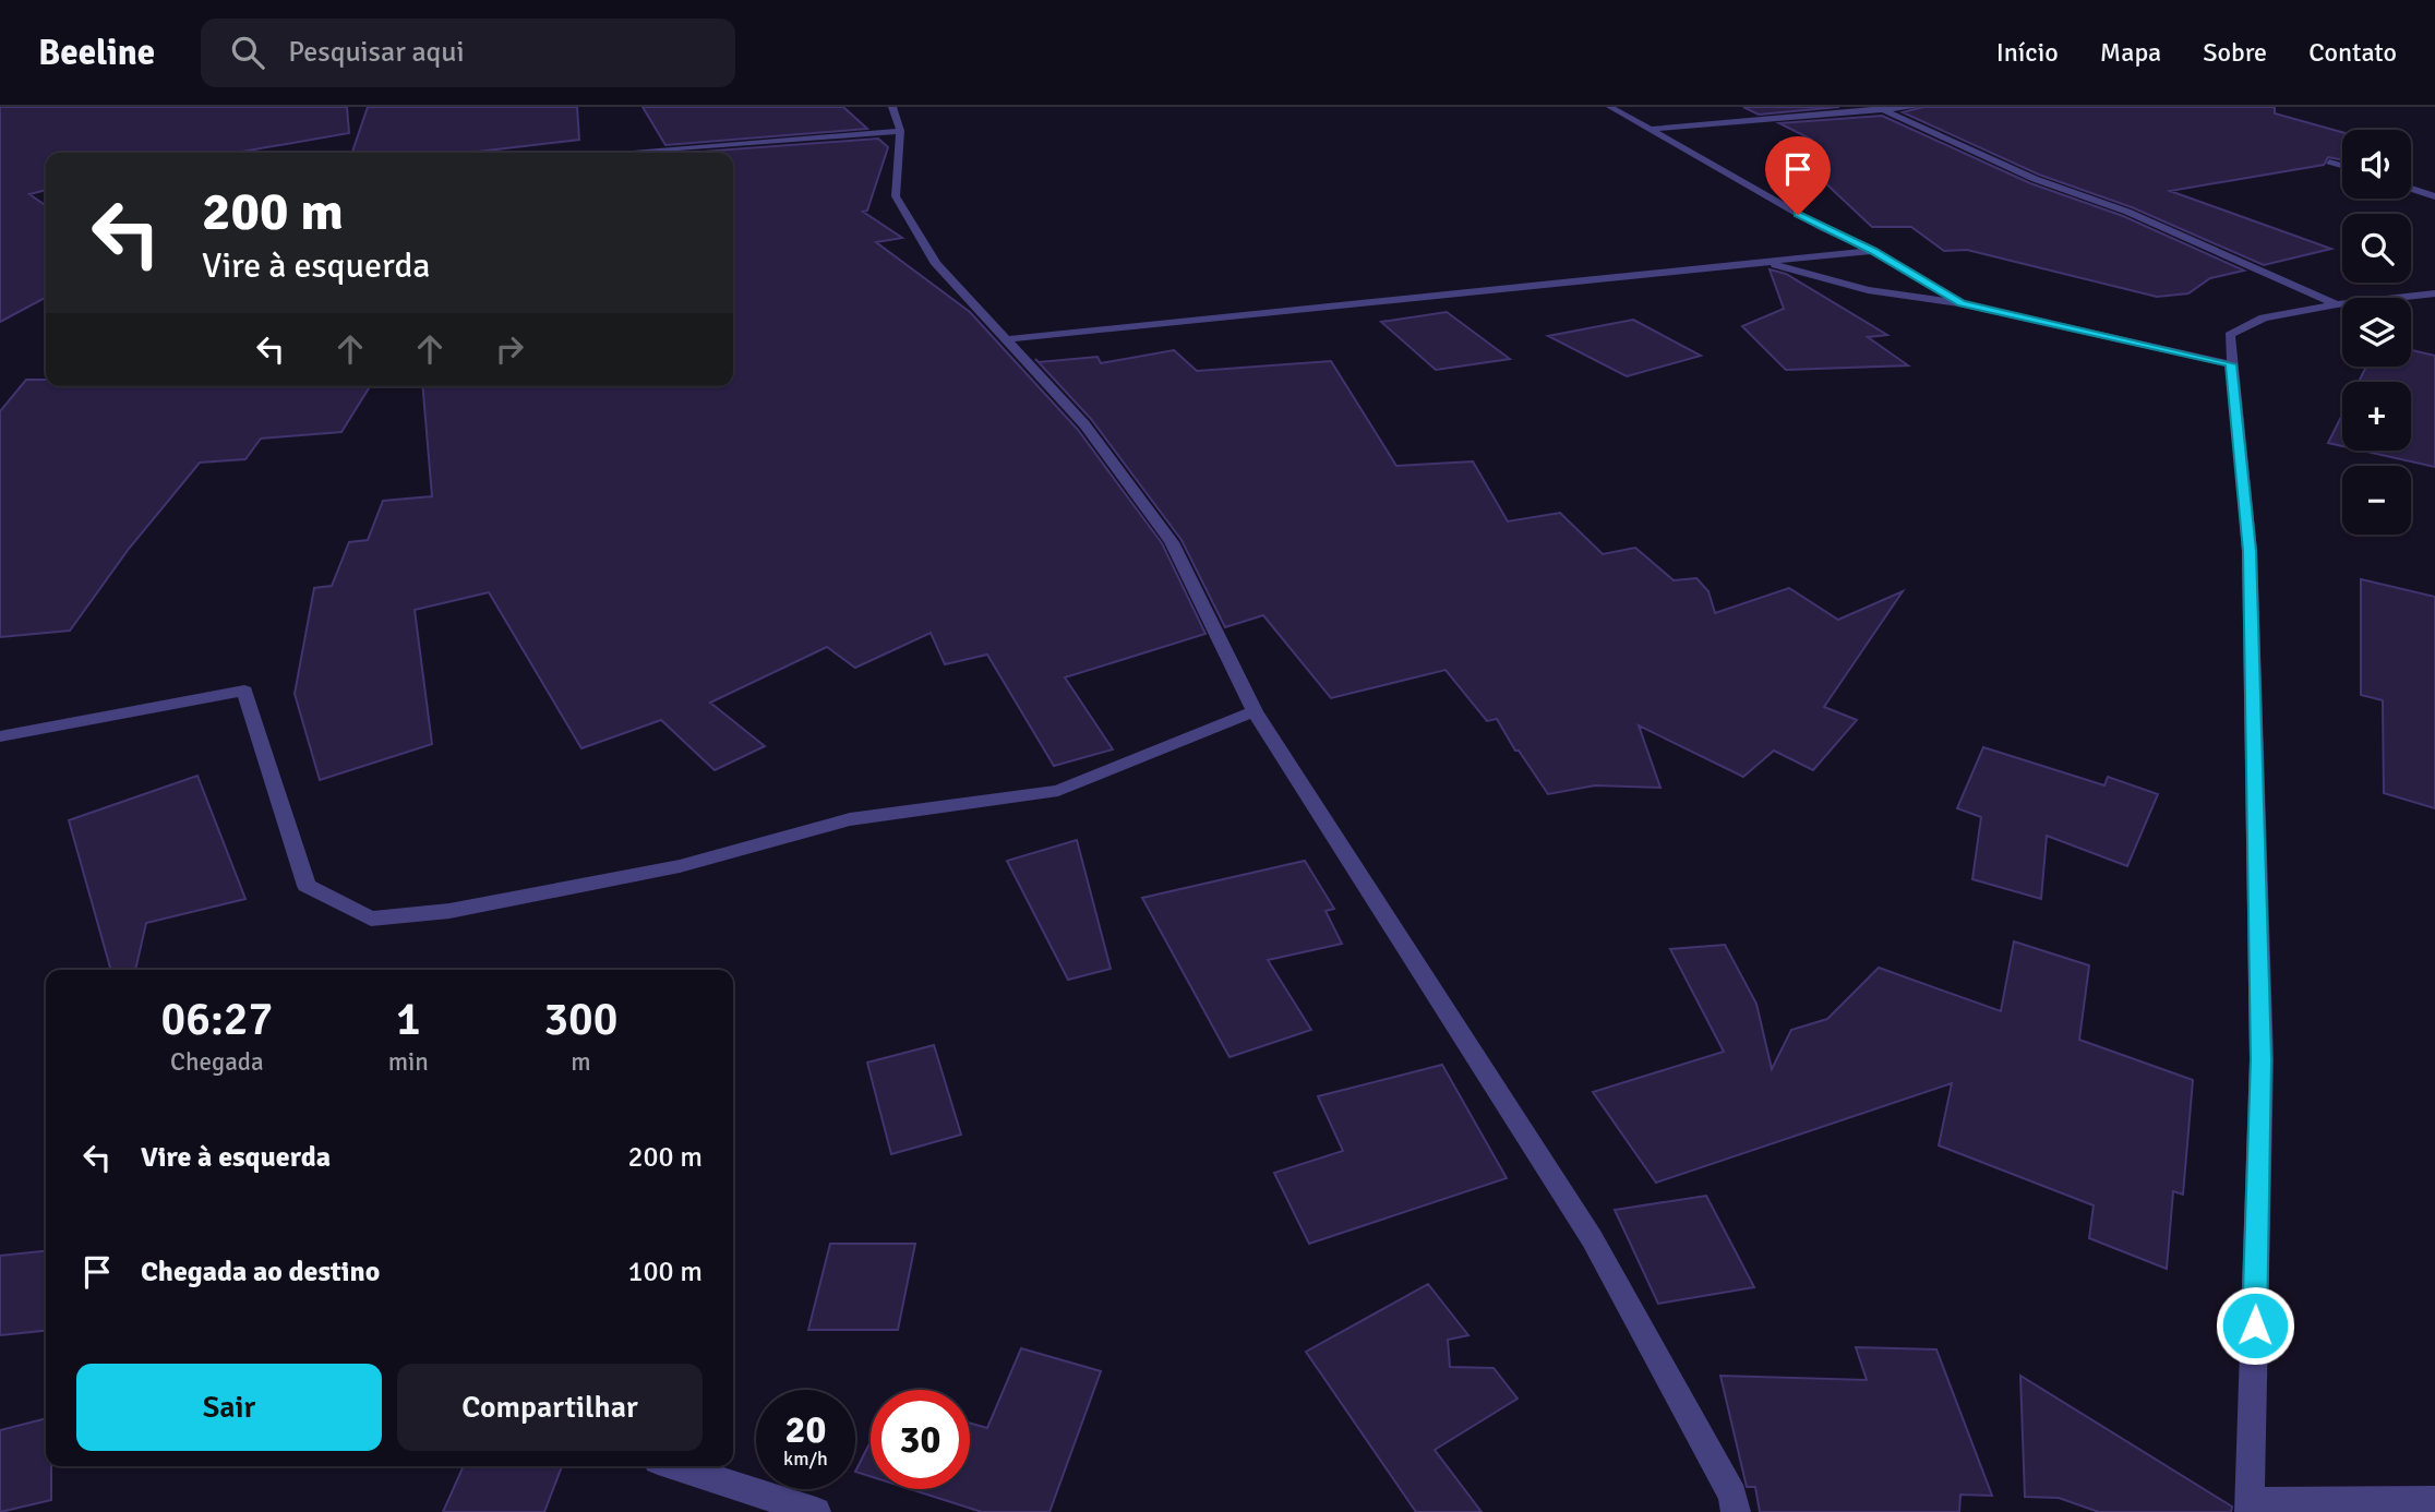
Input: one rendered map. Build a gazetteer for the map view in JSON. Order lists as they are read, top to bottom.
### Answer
{
  "page": {
    "header": "Beeline",
    "search": "Pesquisar aqui",
    "nav": [
      "Início",
      "Mapa",
      "Sobre",
      "Contato"
    ],
    "map_buttons": ["+", "−"],
    "turn": ["200 m", "Vire à esquerda"],
    "eta": [
      "06:27",
      "Chegada",
      "1",
      "min",
      "300",
      "m"
    ],
    "list": [
      {
        "name": "Vire à esquerda",
        "value": "200 m"
      },
      {
        "name": "Chegada ao destino",
        "value": "100 m"
      }
    ],
    "buttons": ["Sair", "Compartilhar"],
    "speed": "20 km/h",
    "limit": "30"
  }
}
